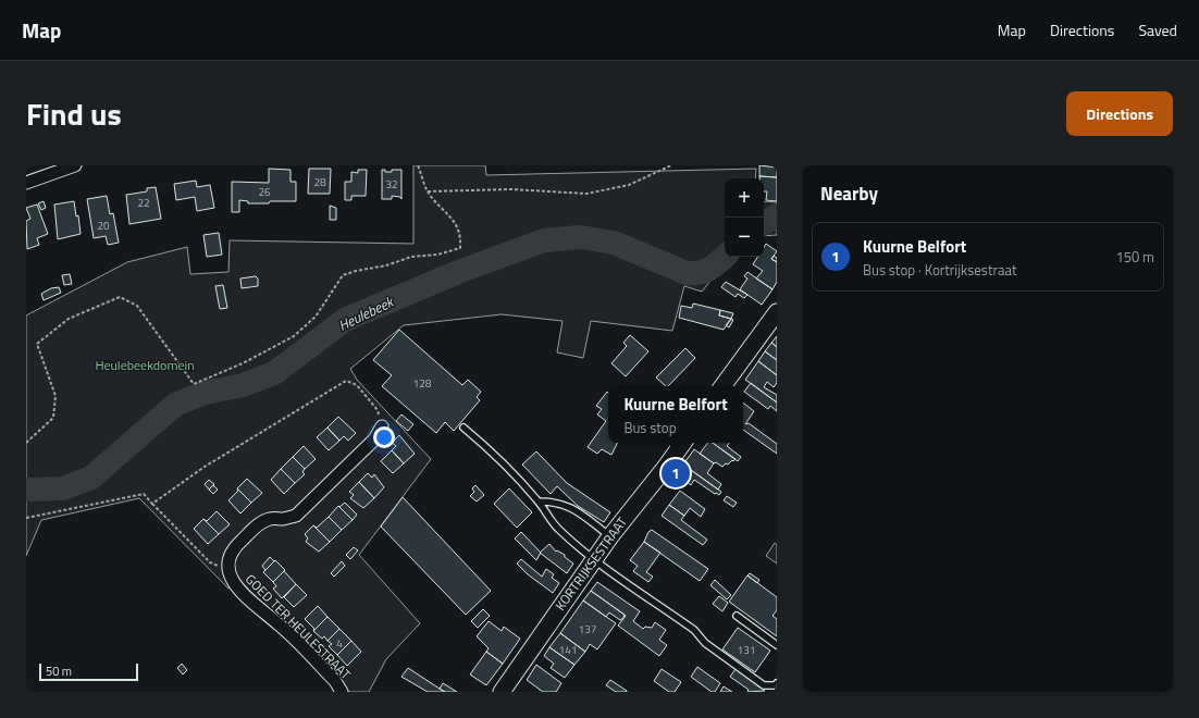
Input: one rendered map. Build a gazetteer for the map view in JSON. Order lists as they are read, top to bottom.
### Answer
{
  "streets": {
    "street": ["KORTRIJKSESTRAAT", "GOED TER HEULESTRAAT"]
  },
  "water": ["Heulebeek"],
  "parks": ["Heulebeekdomein"],
  "house_numbers": [
    "28",
    "32",
    "26",
    "22",
    "20",
    "128",
    "137",
    "4",
    "141",
    "131"
  ],
  "scale_bar": "50 m",
  "page": {
    "header": "Map",
    "nav": ["Map", "Directions", "Saved"],
    "title": "Find us",
    "buttons": "Directions",
    "heading": "Nearby",
    "map_buttons": ["+", "−"],
    "list": [
      {
        "mark": "1",
        "name": "Kuurne Belfort",
        "note": "Bus stop · Kortrijksestraat",
        "value": "150 m"
      }
    ],
    "popup": ["Kuurne Belfort", "Bus stop"],
    "pins": "1",
    "scale": "50 m"
  }
}
